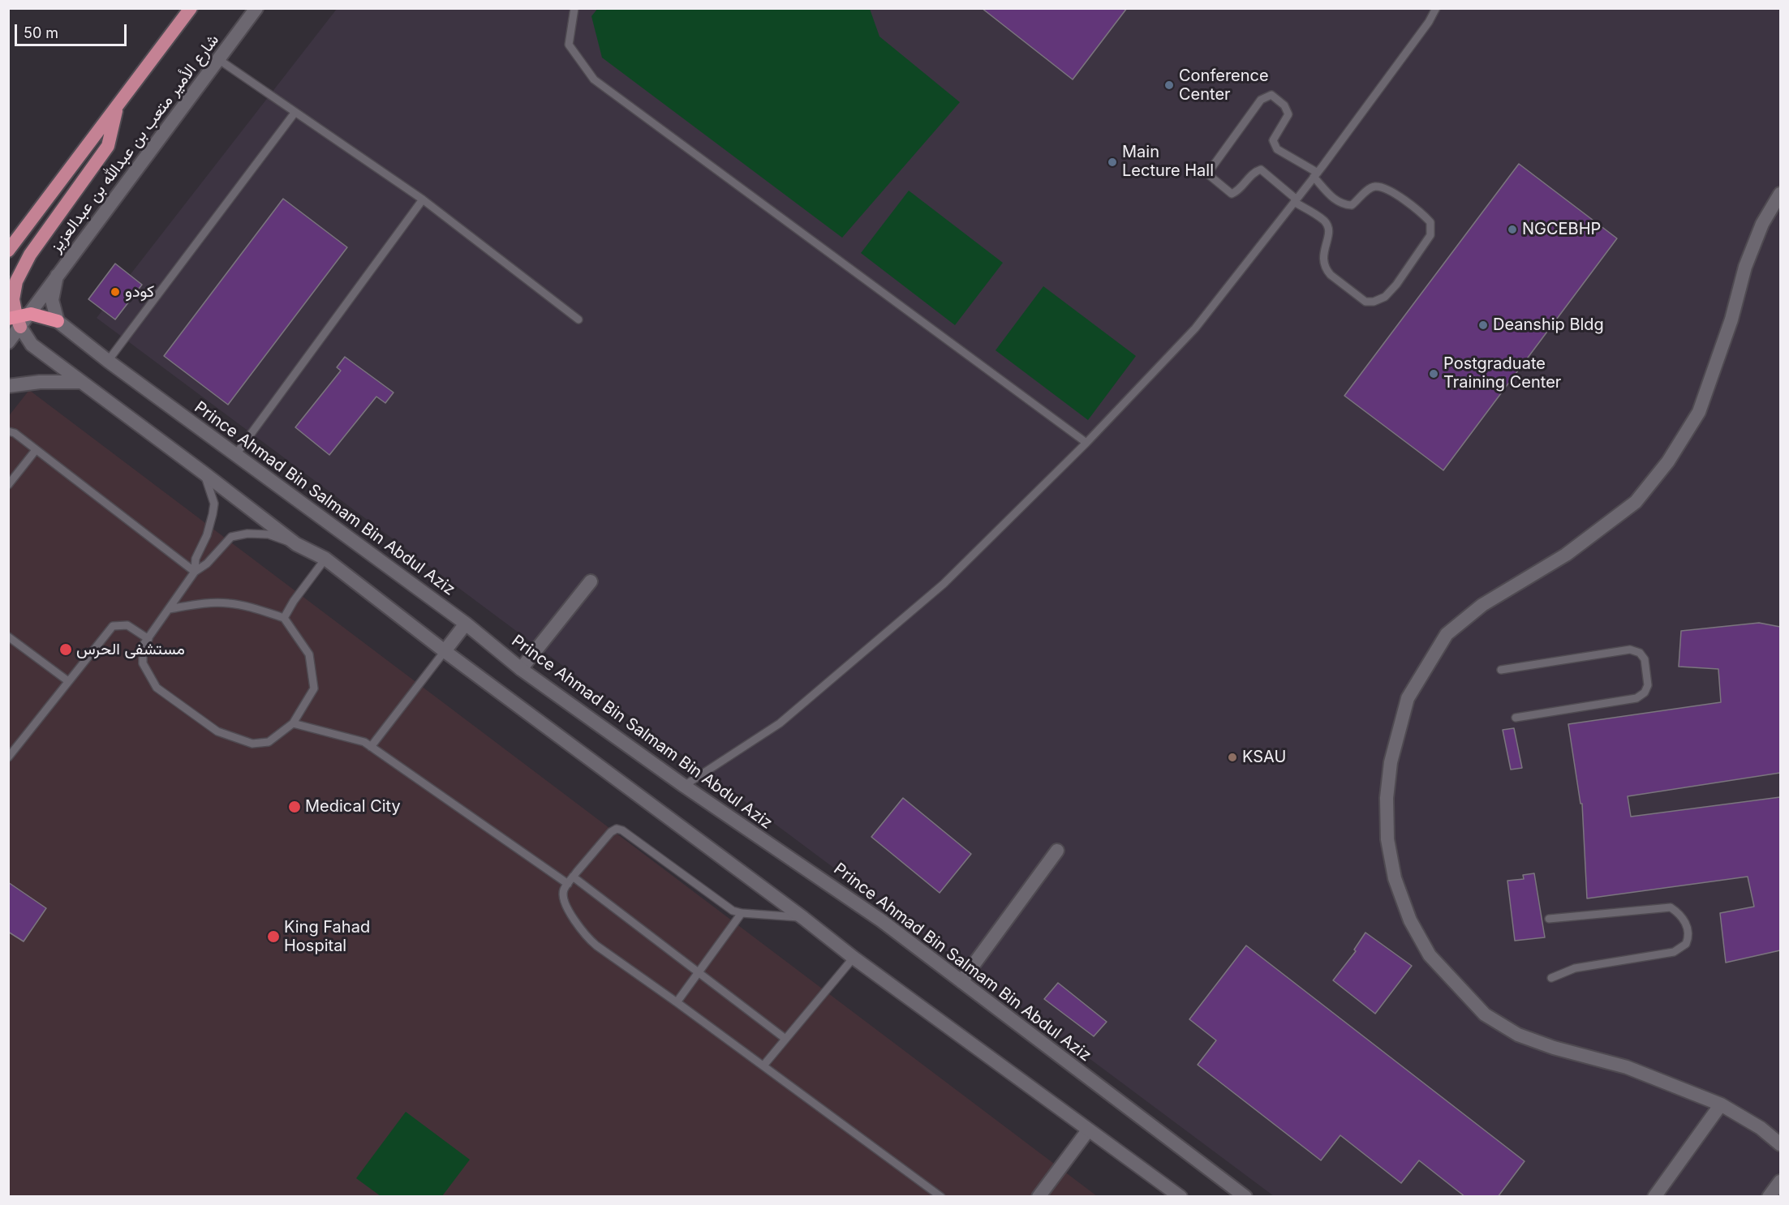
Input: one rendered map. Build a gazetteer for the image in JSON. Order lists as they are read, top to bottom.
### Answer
{
  "streets": {
    "main road": ["شارع الأمير متعب بن عبدالله بن عبدالعزيز", "Prince Ahmad Bin Salmam Bin Abdul Aziz"]
  },
  "places": [
    "Conference Center",
    "Main Lecture Hall",
    "NGCEBHP",
    "كودو",
    "Deanship Bldg",
    "Postgraduate Training Center",
    "مستشفى الحرس",
    "KSAU",
    "Medical City",
    "King Fahad Hospital"
  ],
  "scale_bar": "50 m"
}
